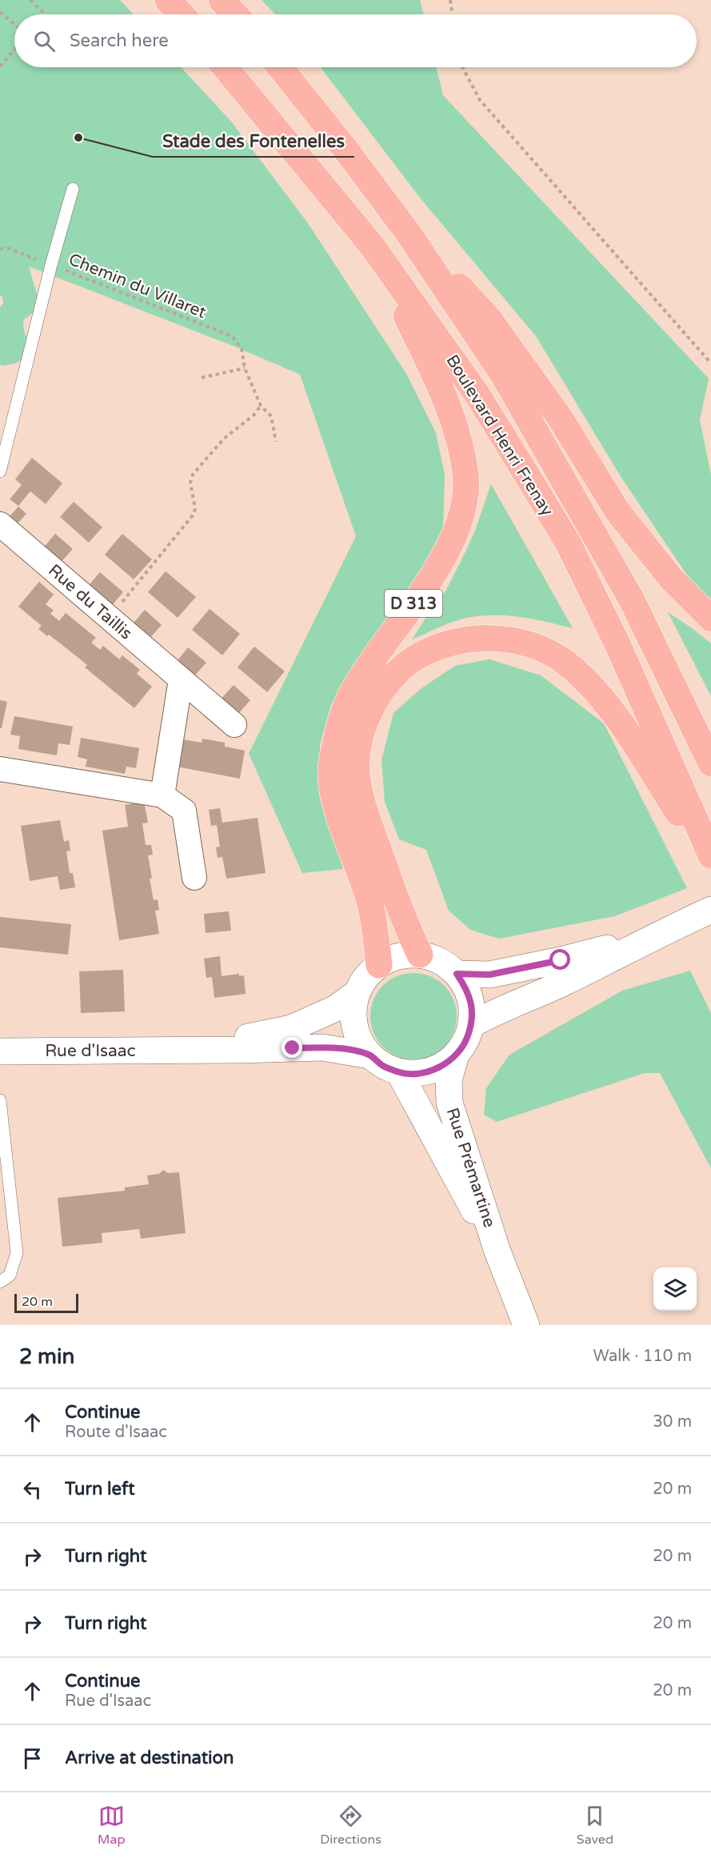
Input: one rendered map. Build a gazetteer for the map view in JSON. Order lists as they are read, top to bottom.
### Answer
{
  "streets": {
    "highway": ["Boulevard Henri Frenay", "D 313"],
    "street": ["Rue du Taillis", "Rue d'Isaac", "Rue Prémartine"],
    "path": ["Chemin du Villaret"]
  },
  "crossings": [
    ["Boulevard Henri Frenay", "D 313"],
    ["D 313", "Rue d'Isaac"],
    ["D 313", "Rue Prémartine"],
    ["Rue d'Isaac", "Rue Prémartine"]
  ],
  "places": ["Stade des Fontenelles"],
  "scale_bar": "20 m",
  "page": {
    "search": "Search here",
    "scale": "20 m",
    "heading": ["2 min", "Walk · 110 m"],
    "list": [
      ["Continue", "Route d'Isaac", "30 m"],
      ["Turn left", "20 m"],
      ["Turn right", "20 m"],
      ["Turn right", "20 m"],
      ["Continue", "Rue d'Isaac", "20 m"],
      "Arrive at destination"
    ],
    "nav": ["Map", "Directions", "Saved"]
  }
}
